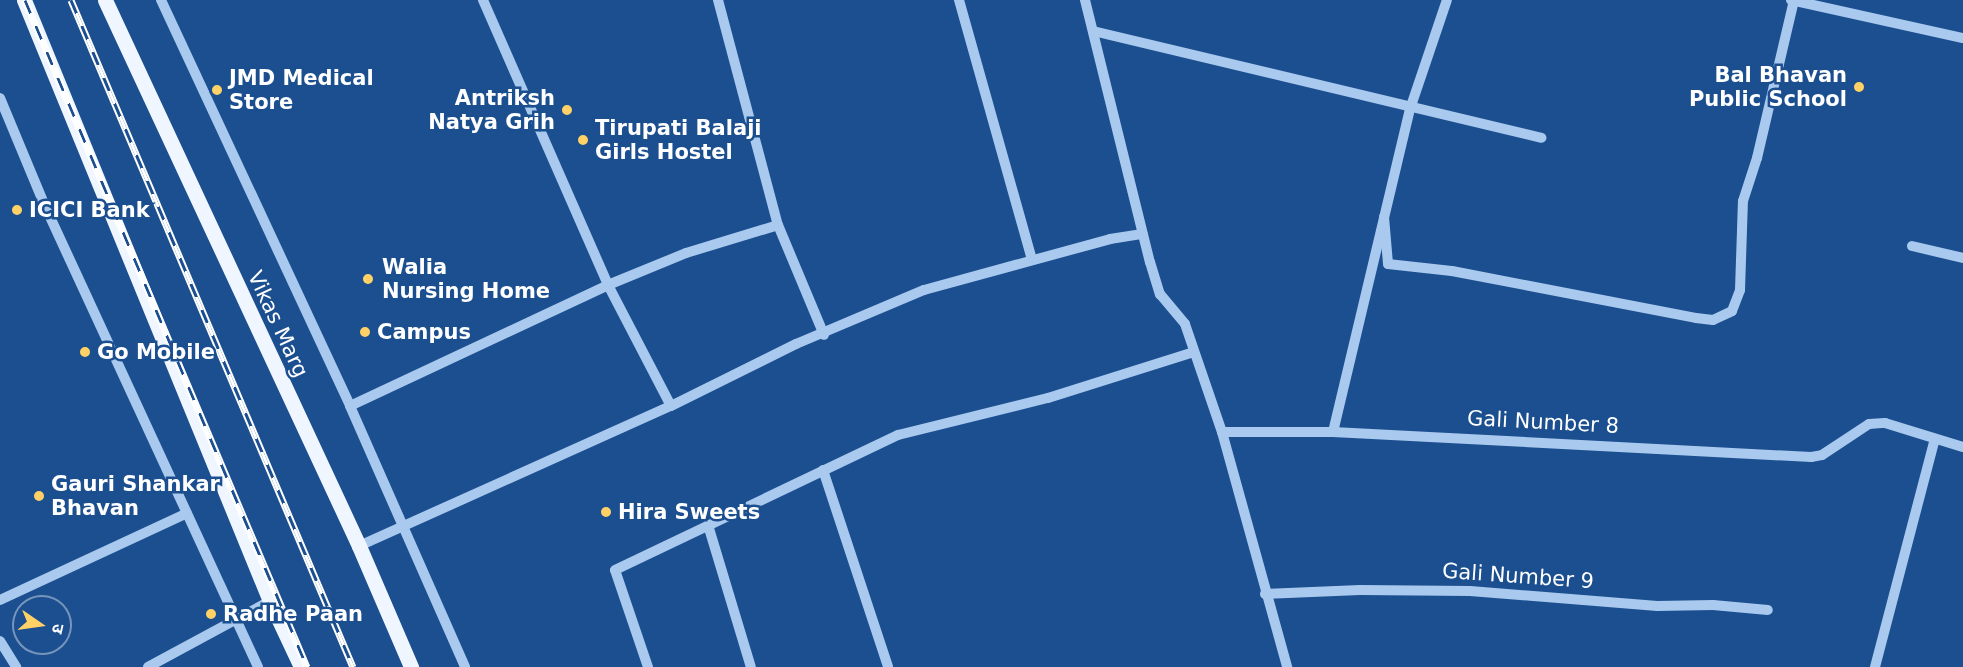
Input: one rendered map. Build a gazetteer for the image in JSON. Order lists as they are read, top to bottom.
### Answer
{
  "streets": {
    "main road": ["Vikas Marg"],
    "street": ["Gali Number 8", "Gali Number 9"]
  },
  "places": [
    "Bal Bhavan Public School",
    "JMD Medical Store",
    "Antriksh Natya Grih",
    "Tirupati Balaji Girls Hostel",
    "ICICI Bank",
    "Walia Nursing Home",
    "Campus",
    "Go Mobile",
    "Gauri Shankar Bhavan",
    "Hira Sweets",
    "Radhe Paan"
  ],
  "north": "right"
}
